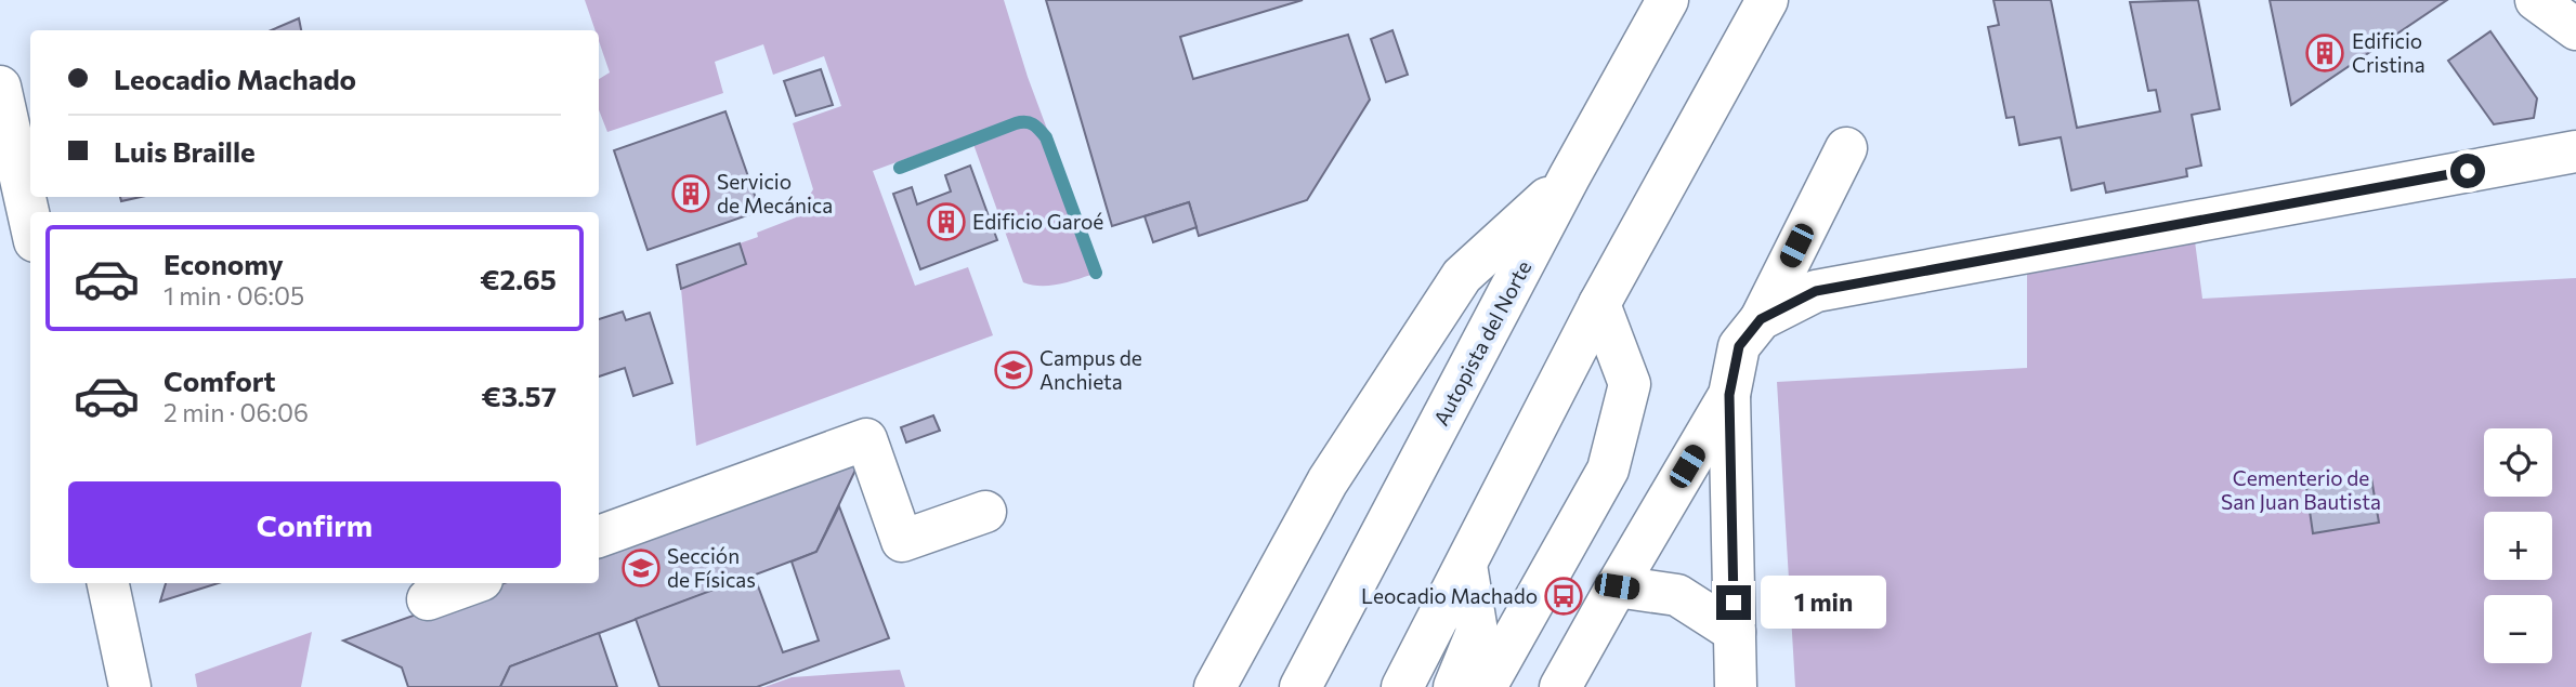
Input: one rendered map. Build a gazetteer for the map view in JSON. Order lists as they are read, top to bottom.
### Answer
{
  "streets": {
    "main road": ["Autopista del Norte"]
  },
  "parks": ["Cementerio de San Juan Bautista"],
  "places": {
    "building": ["Edificio Cristina", "Servicio de Mecánica", "Edificio Garoé"],
    "school or university": ["Campus de Anchieta", "Sección de Físicas"],
    "bus stop": ["Leocadio Machado"]
  },
  "page": {
    "banner": ["Leocadio Machado", "Luis Braille"],
    "list": [
      {
        "name": "Economy",
        "note": "1 min · 06:05",
        "value": "€2.65"
      },
      {
        "name": "Comfort",
        "note": "2 min · 06:06",
        "value": "€3.57"
      }
    ],
    "map_buttons": ["+", "−"],
    "buttons": "Confirm",
    "bubble": "1 min"
  }
}
